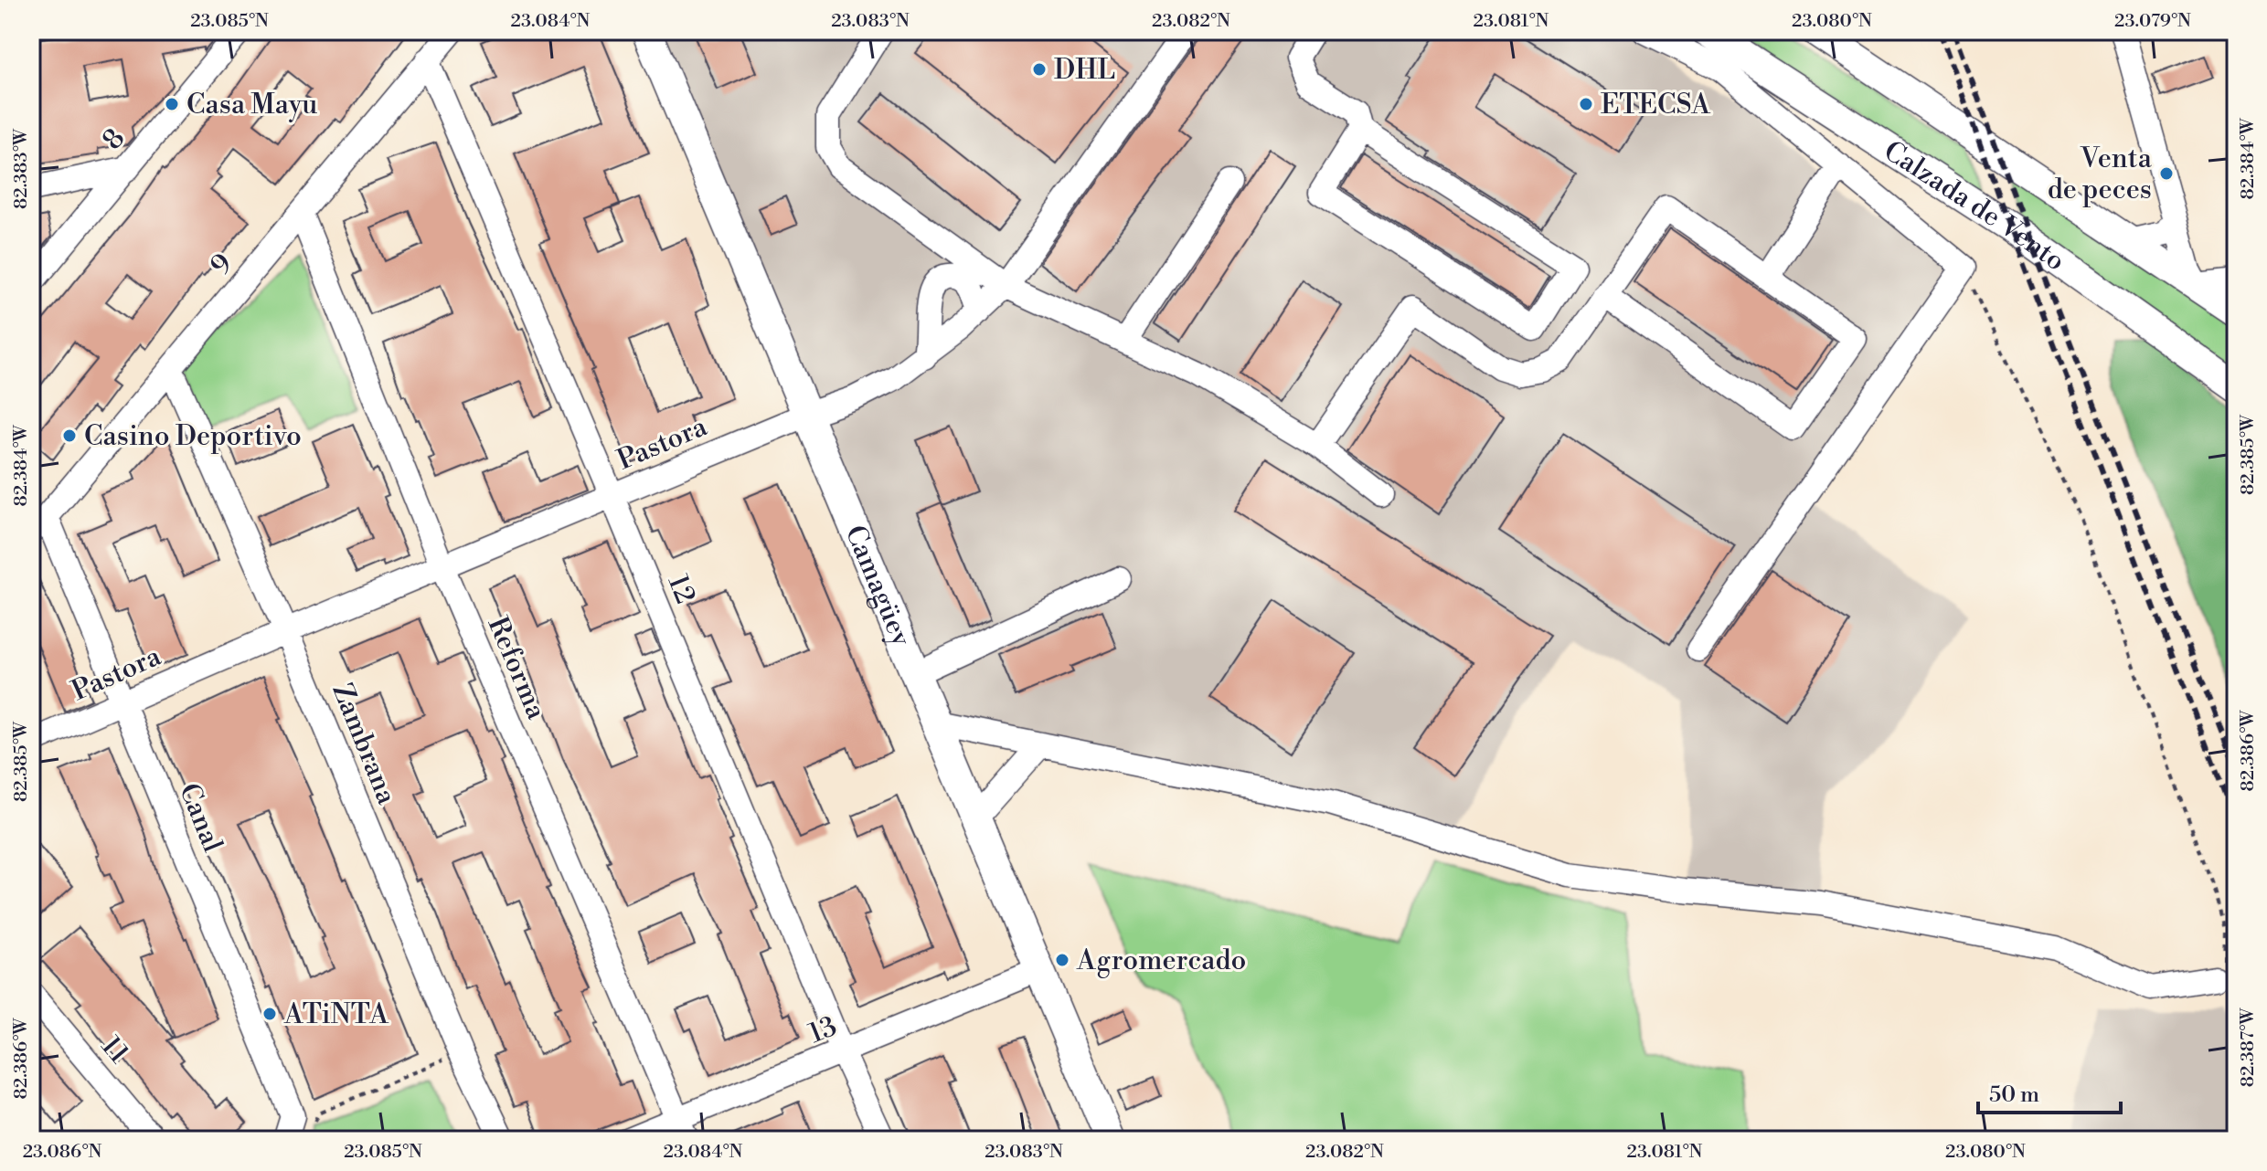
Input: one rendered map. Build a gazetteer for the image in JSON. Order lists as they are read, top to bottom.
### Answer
{
  "streets": {
    "main road": ["Calzada de Vento", "Camagüey"],
    "street": [
      "8",
      "9",
      "Pastora",
      "12",
      "Reforma",
      "Zambrana",
      "Canal",
      "13",
      "11"
    ]
  },
  "crossings": [
    ["9", "12"],
    ["9", "Reforma"],
    ["9", "Zambrana"],
    ["9", "Canal"],
    ["Pastora", "Camagüey"],
    ["Pastora", "12"],
    ["Pastora", "Reforma"],
    ["Pastora", "Zambrana"],
    ["Pastora", "Canal"],
    ["Camagüey", "13"],
    ["12", "13"],
    ["Reforma", "13"]
  ],
  "places": [
    "DHL",
    "Casa Mayu",
    "ETECSA",
    "Venta de peces",
    "Casino Deportivo",
    "Agromercado",
    "ATiNTA"
  ],
  "scale_bar": "50 m",
  "coordinates": [
    "23.085°N",
    "23.084°N",
    "23.083°N",
    "23.082°N",
    "23.081°N",
    "23.080°N",
    "23.079°N",
    "82.384°W",
    "82.383°W",
    "82.385°W",
    "82.386°W",
    "82.387°W",
    "23.086°N"
  ]
}
